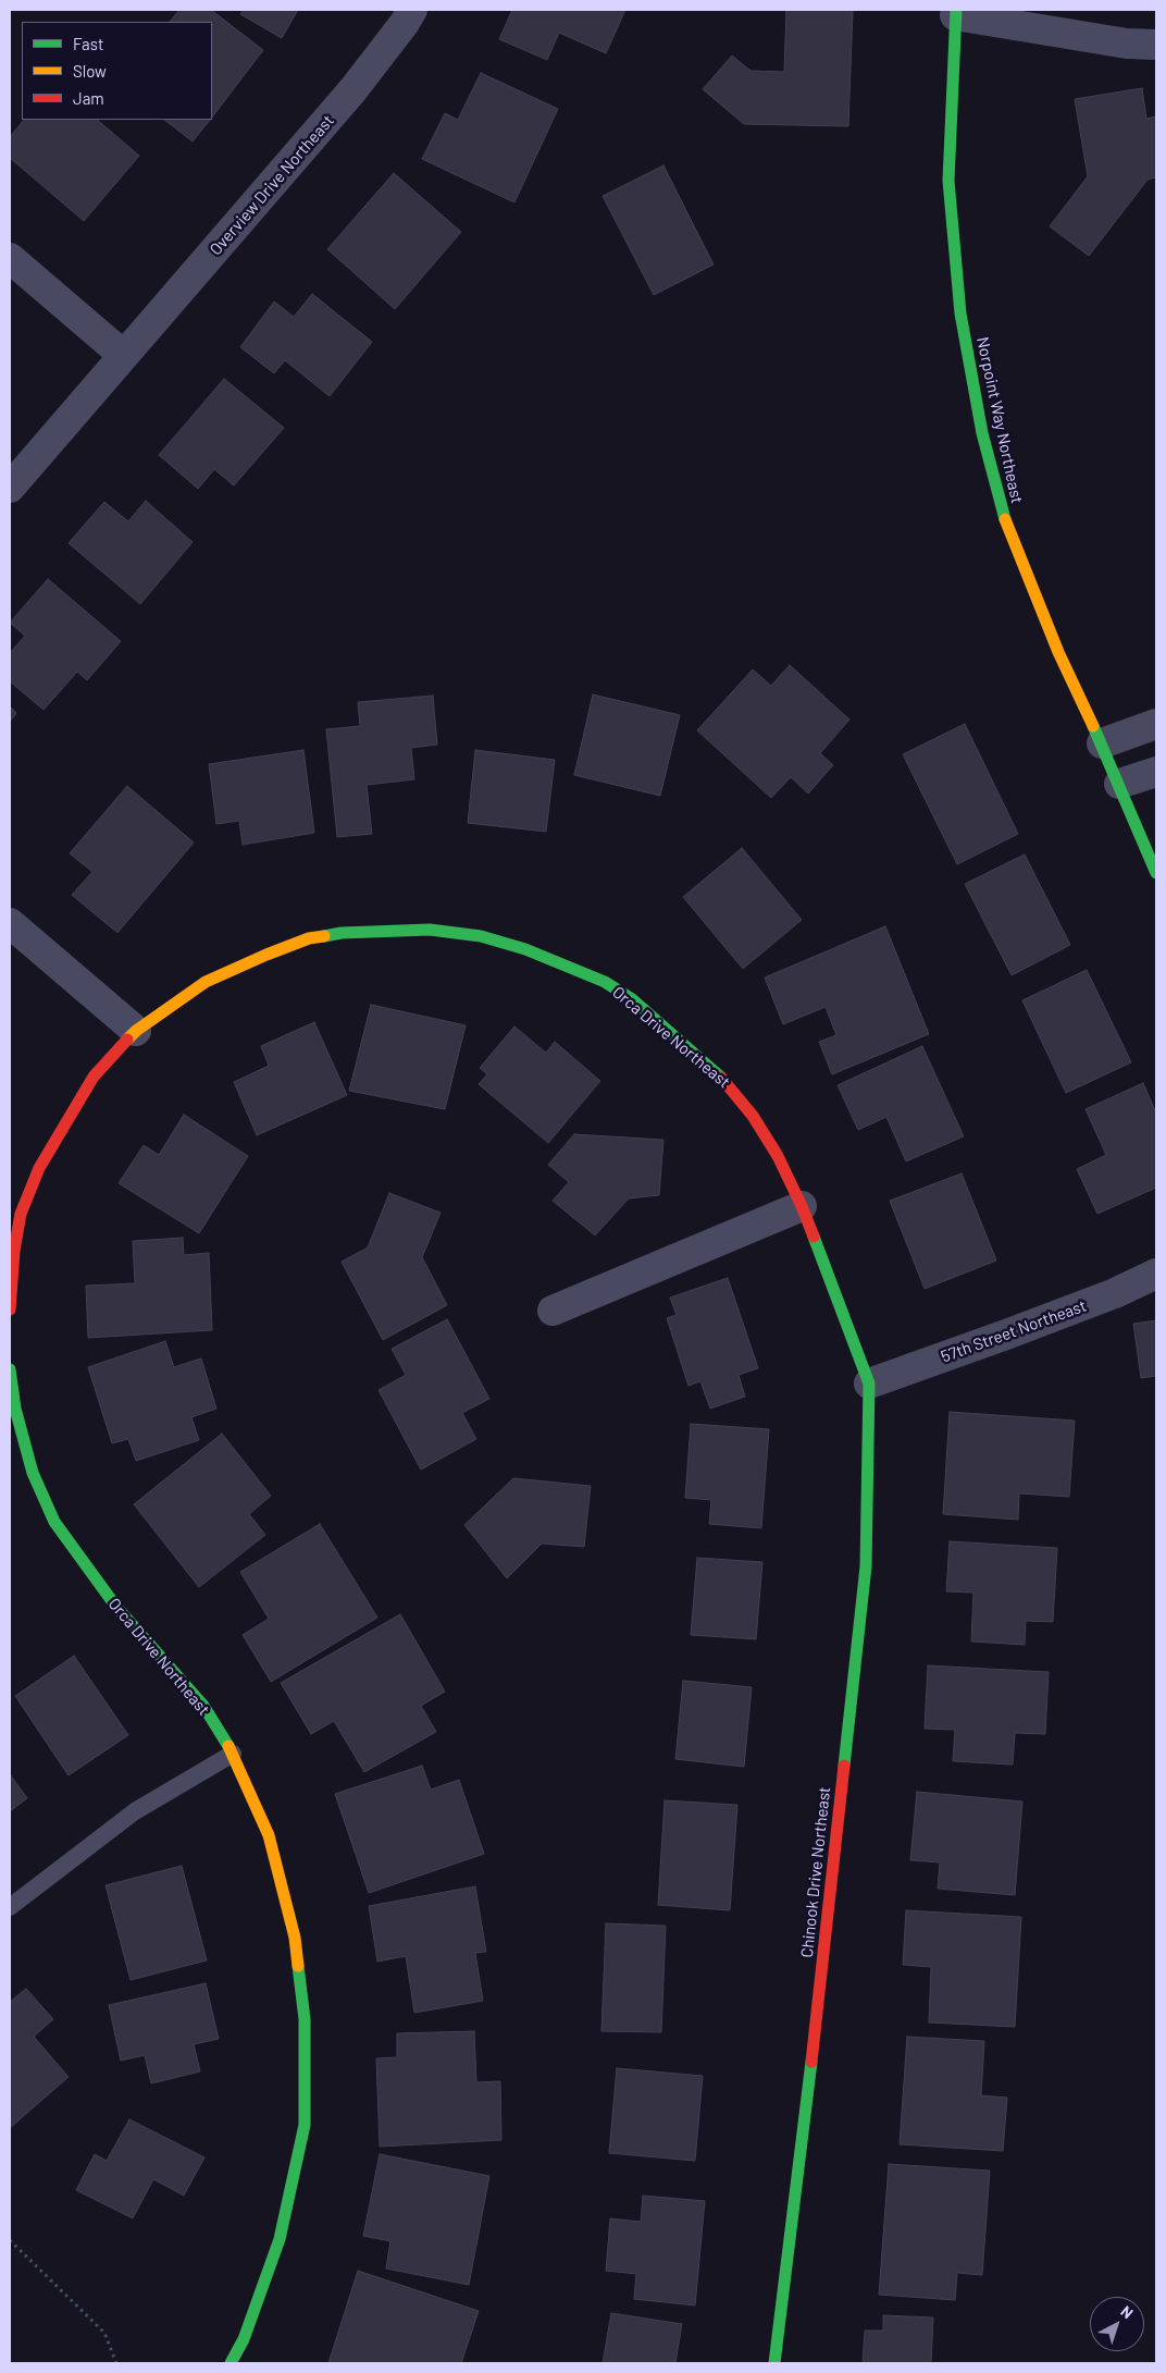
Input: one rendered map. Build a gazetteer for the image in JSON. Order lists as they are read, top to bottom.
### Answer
{
  "streets": {
    "street": [
      "Overview Drive Northeast",
      "Norpoint Way Northeast",
      "Orca Drive Northeast",
      "57th Street Northeast",
      "Chinook Drive Northeast"
    ]
  },
  "crossings": [
    ["Orca Drive Northeast", "57th Street Northeast"],
    ["Orca Drive Northeast", "Chinook Drive Northeast"],
    ["57th Street Northeast", "Chinook Drive Northeast"]
  ],
  "legend": ["Fast", "Slow", "Jam"],
  "north": "top right"
}
